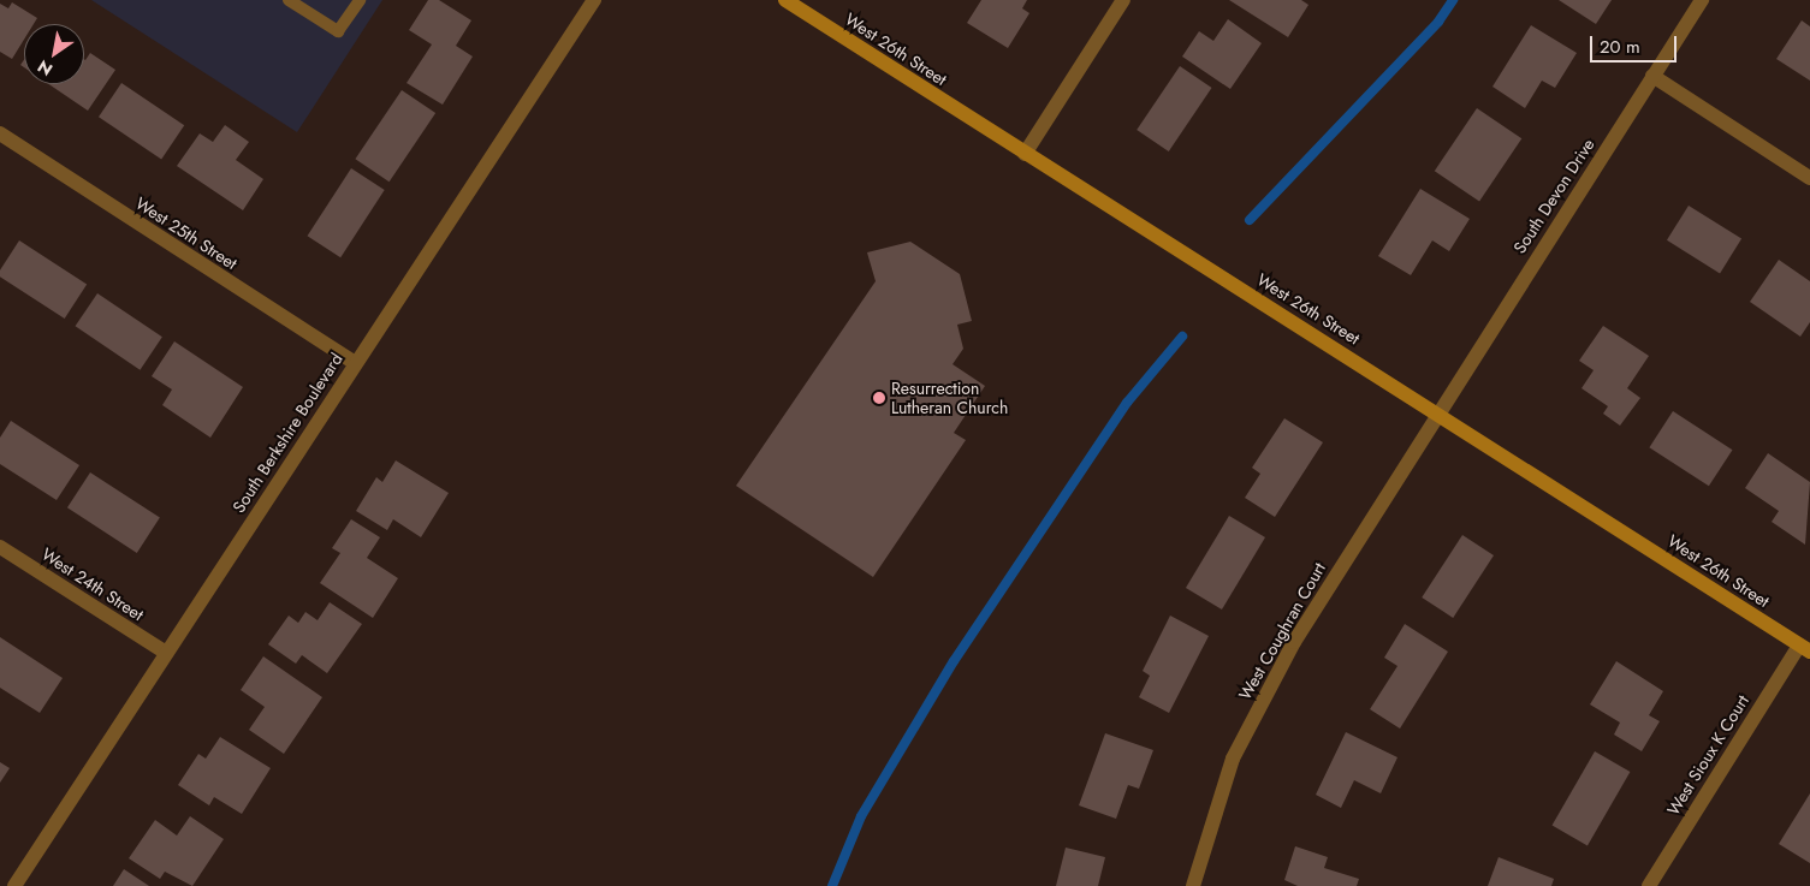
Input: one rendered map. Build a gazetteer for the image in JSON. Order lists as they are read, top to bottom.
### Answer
{
  "streets": {
    "main road": ["West 26th Street"],
    "street": [
      "South Devon Drive",
      "West 25th Street",
      "South Berkshire Boulevard",
      "West 24th Street",
      "West Coughran Court",
      "West Sioux K Court"
    ]
  },
  "crossings": [
    ["West 26th Street", "South Devon Drive"],
    ["West 26th Street", "West Coughran Court"],
    ["West 26th Street", "West Sioux K Court"],
    ["South Devon Drive", "West Coughran Court"],
    ["West 25th Street", "South Berkshire Boulevard"],
    ["South Berkshire Boulevard", "West 24th Street"]
  ],
  "places": ["Resurrection Lutheran Church"],
  "scale_bar": "20 m",
  "north": "bottom left"
}
